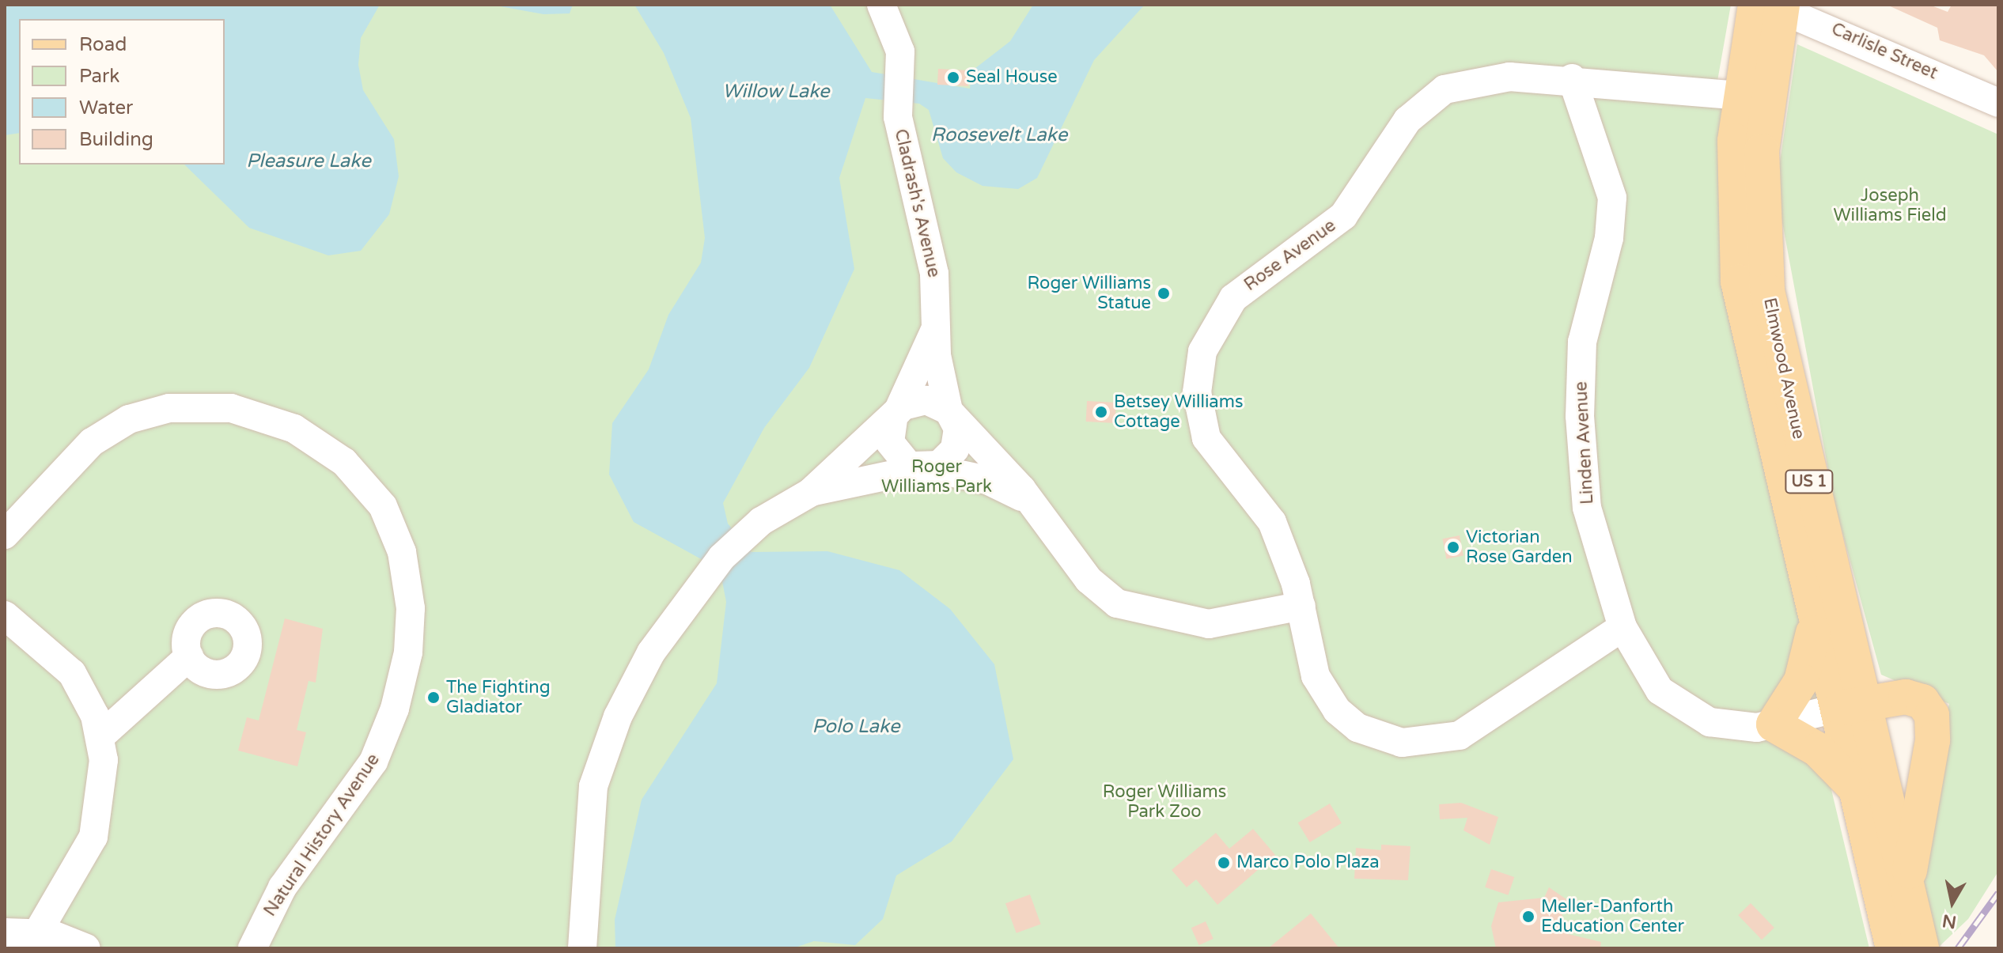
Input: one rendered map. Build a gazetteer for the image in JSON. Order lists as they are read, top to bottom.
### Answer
{
  "streets": {
    "main road": ["Elmwood Avenue", "US 1"],
    "street": [
      "Carlisle Street",
      "Cladrash's Avenue",
      "Rose Avenue",
      "Linden Avenue",
      "Natural History Avenue"
    ]
  },
  "crossings": [
    ["Carlisle Street", "Elmwood Avenue"],
    ["Rose Avenue", "Elmwood Avenue"],
    ["Rose Avenue", "Linden Avenue"],
    ["Elmwood Avenue", "Linden Avenue"]
  ],
  "water": [
    "Willow Lake",
    "Roosevelt Lake",
    "Pleasure Lake",
    "Polo Lake"
  ],
  "parks": ["Joseph Williams Field", "Roger Williams Park", "Roger Williams Park Zoo"],
  "places": [
    "Seal House",
    "Roger Williams Statue",
    "Betsey Williams Cottage",
    "Victorian Rose Garden",
    "The Fighting Gladiator",
    "Marco Polo Plaza",
    "Meller-Danforth Education Center"
  ],
  "legend": [
    "Road",
    "Park",
    "Water",
    "Building"
  ],
  "north": "bottom"
}
